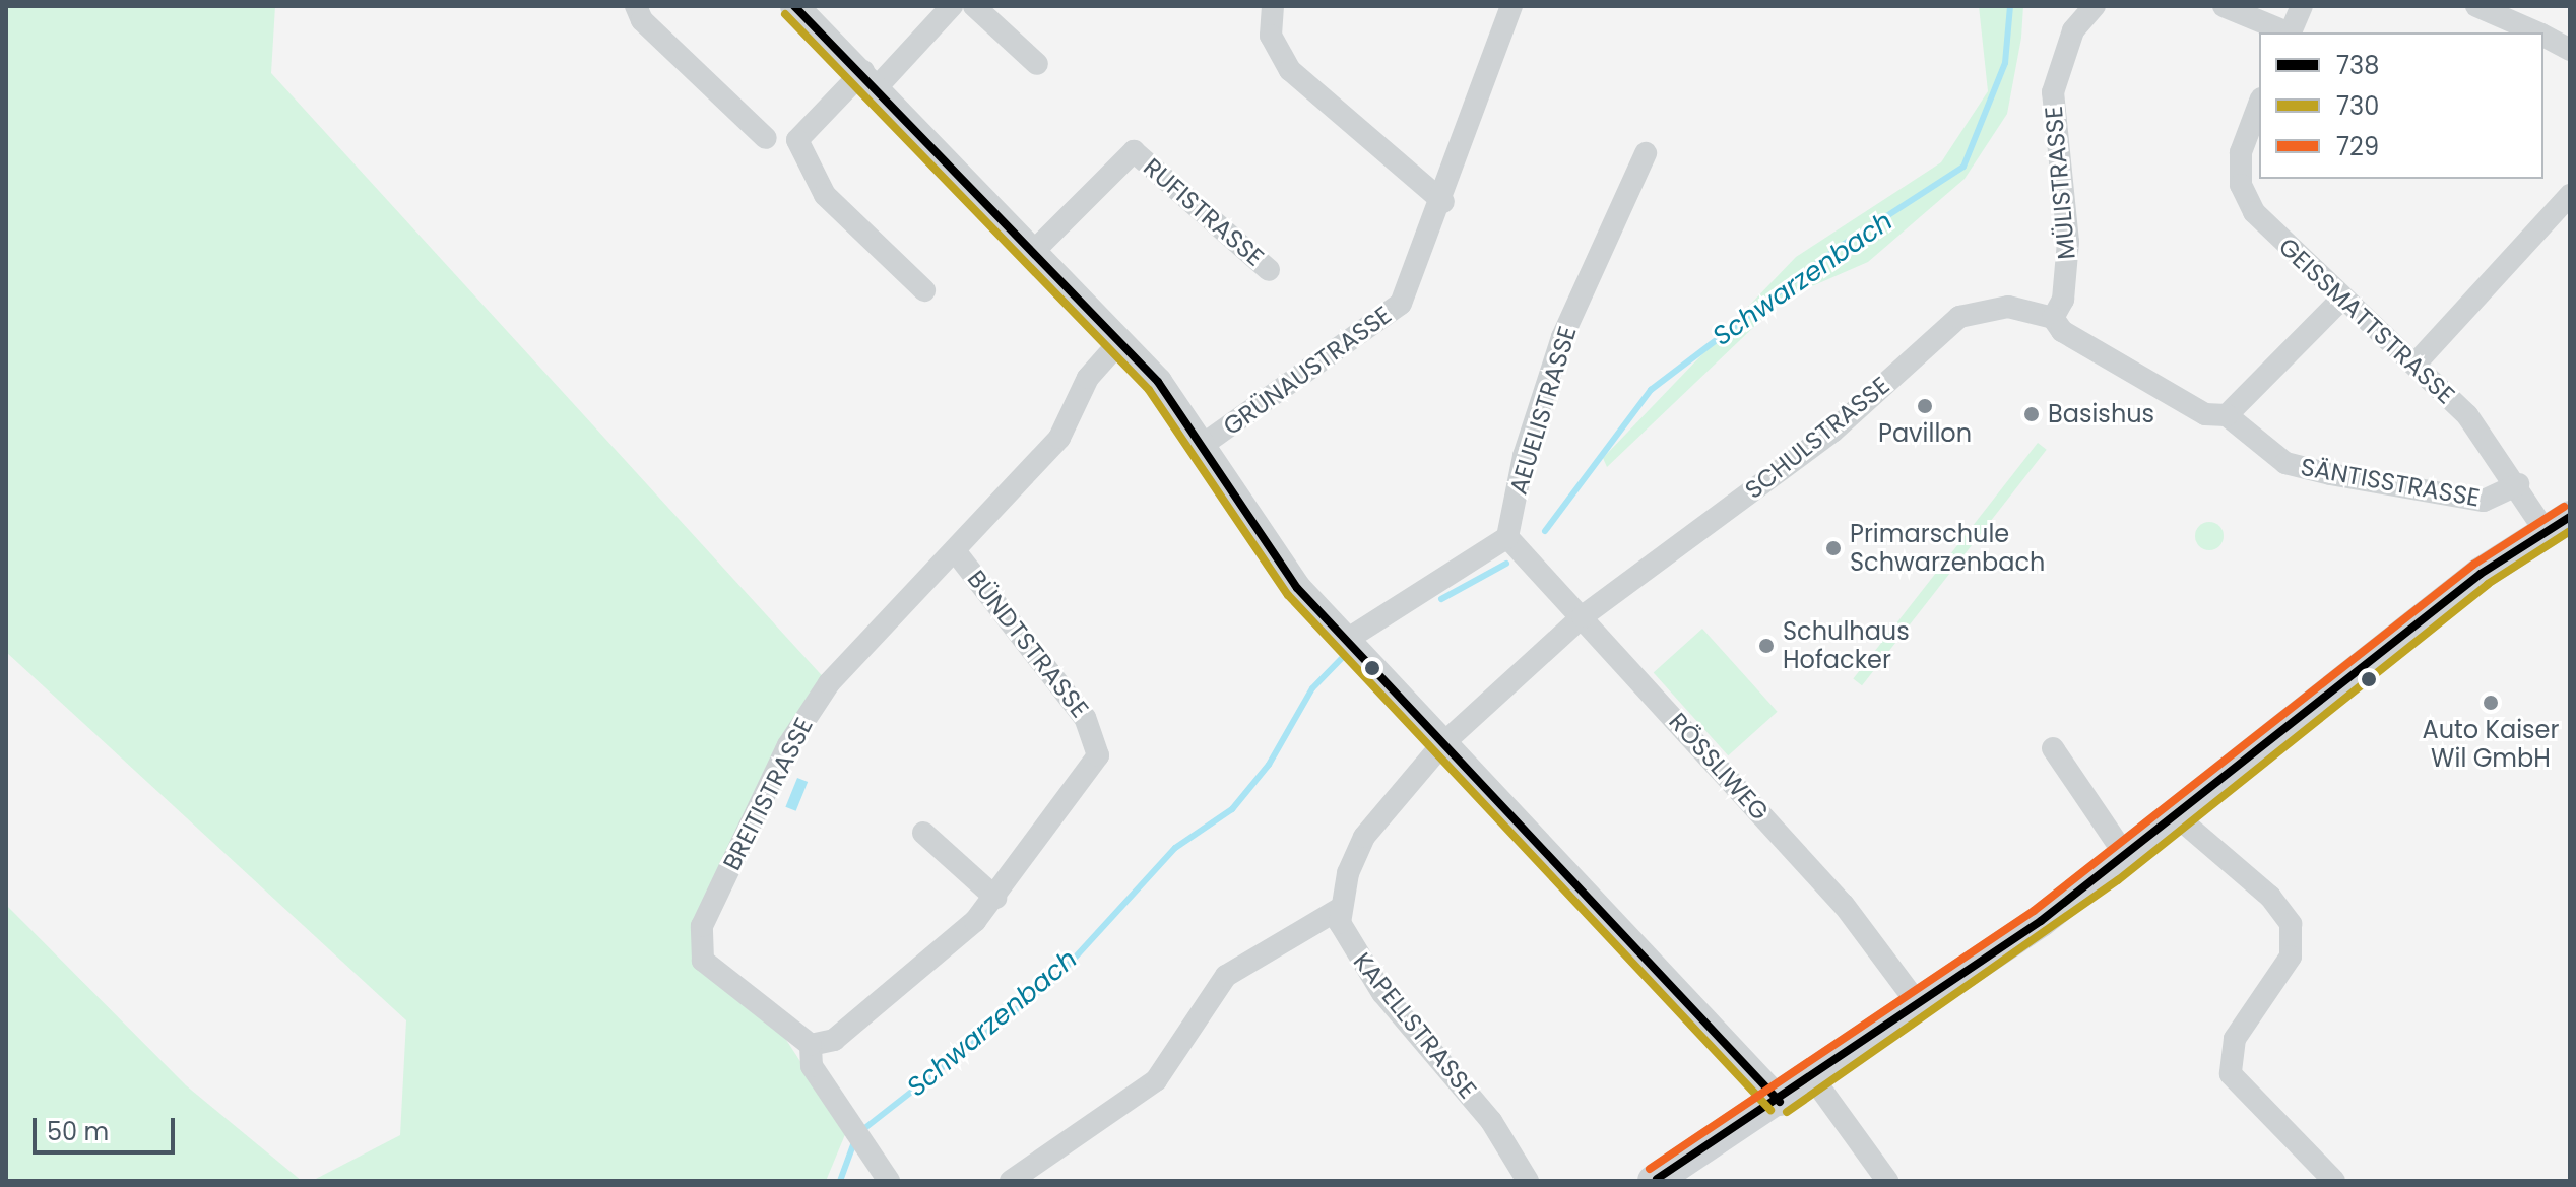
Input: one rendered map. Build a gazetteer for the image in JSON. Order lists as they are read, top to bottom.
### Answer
{
  "streets": {
    "street": [
      "MÜLISTRASSE",
      "RUFISTRASSE",
      "GEISSMATTSTRASSE",
      "GRÜNAUSTRASSE",
      "AEUELISTRASSE",
      "SCHULSTRASSE",
      "SÄNTISSTRASSE",
      "BÜNDTSTRASSE",
      "RÖSSLIWEG",
      "BREITISTRASSE",
      "KAPELLSTRASSE"
    ]
  },
  "crossings": [
    ["MÜLISTRASSE", "SCHULSTRASSE"],
    ["GEISSMATTSTRASSE", "SÄNTISSTRASSE"],
    ["AEUELISTRASSE", "RÖSSLIWEG"],
    ["SCHULSTRASSE", "SÄNTISSTRASSE"],
    ["SCHULSTRASSE", "RÖSSLIWEG"],
    ["BÜNDTSTRASSE", "BREITISTRASSE"]
  ],
  "water": ["Schwarzenbach"],
  "places": [
    "Pavillon",
    "Basishus",
    "Primarschule Schwarzenbach",
    "Schulhaus Hofacker",
    "Auto Kaiser Wil GmbH"
  ],
  "lines": ["transit line 738", "transit line 730", "transit line 729"],
  "legend": ["738", "730", "729"],
  "scale_bar": "50 m"
}
